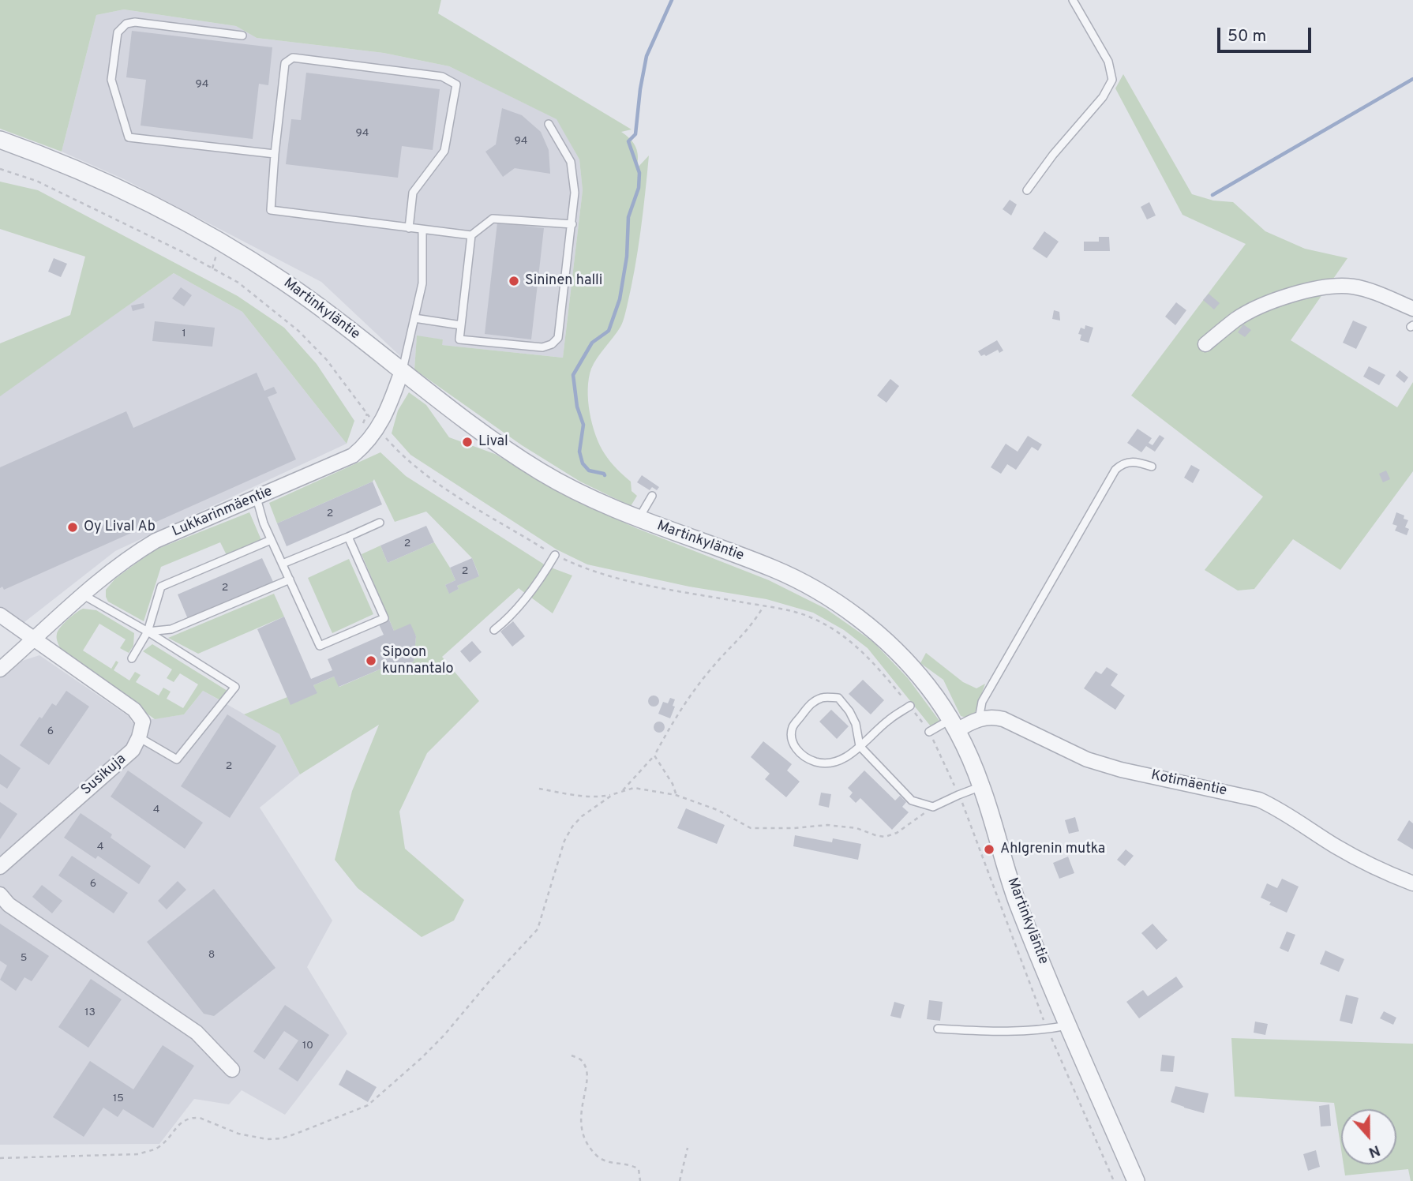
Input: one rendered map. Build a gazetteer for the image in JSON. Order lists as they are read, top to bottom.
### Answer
{
  "streets": {
    "street": [
      "Martinkyläntie",
      "Lukkarinmäentie",
      "Susikuja",
      "Kotimäentie"
    ]
  },
  "crossings": [
    ["Martinkyläntie", "Lukkarinmäentie"],
    ["Martinkyläntie", "Kotimäentie"]
  ],
  "places": [
    "Sininen halli",
    "Lival",
    "Oy Lival Ab",
    "Sipoon kunnantalo",
    "Ahlgrenin mutka"
  ],
  "house_numbers": [
    "94",
    "94",
    "94",
    "1",
    "2",
    "2",
    "2",
    "2",
    "6",
    "2",
    "4",
    "4",
    "6",
    "8",
    "5",
    "13",
    "10",
    "15"
  ],
  "scale_bar": "50 m",
  "north": "bottom"
}
